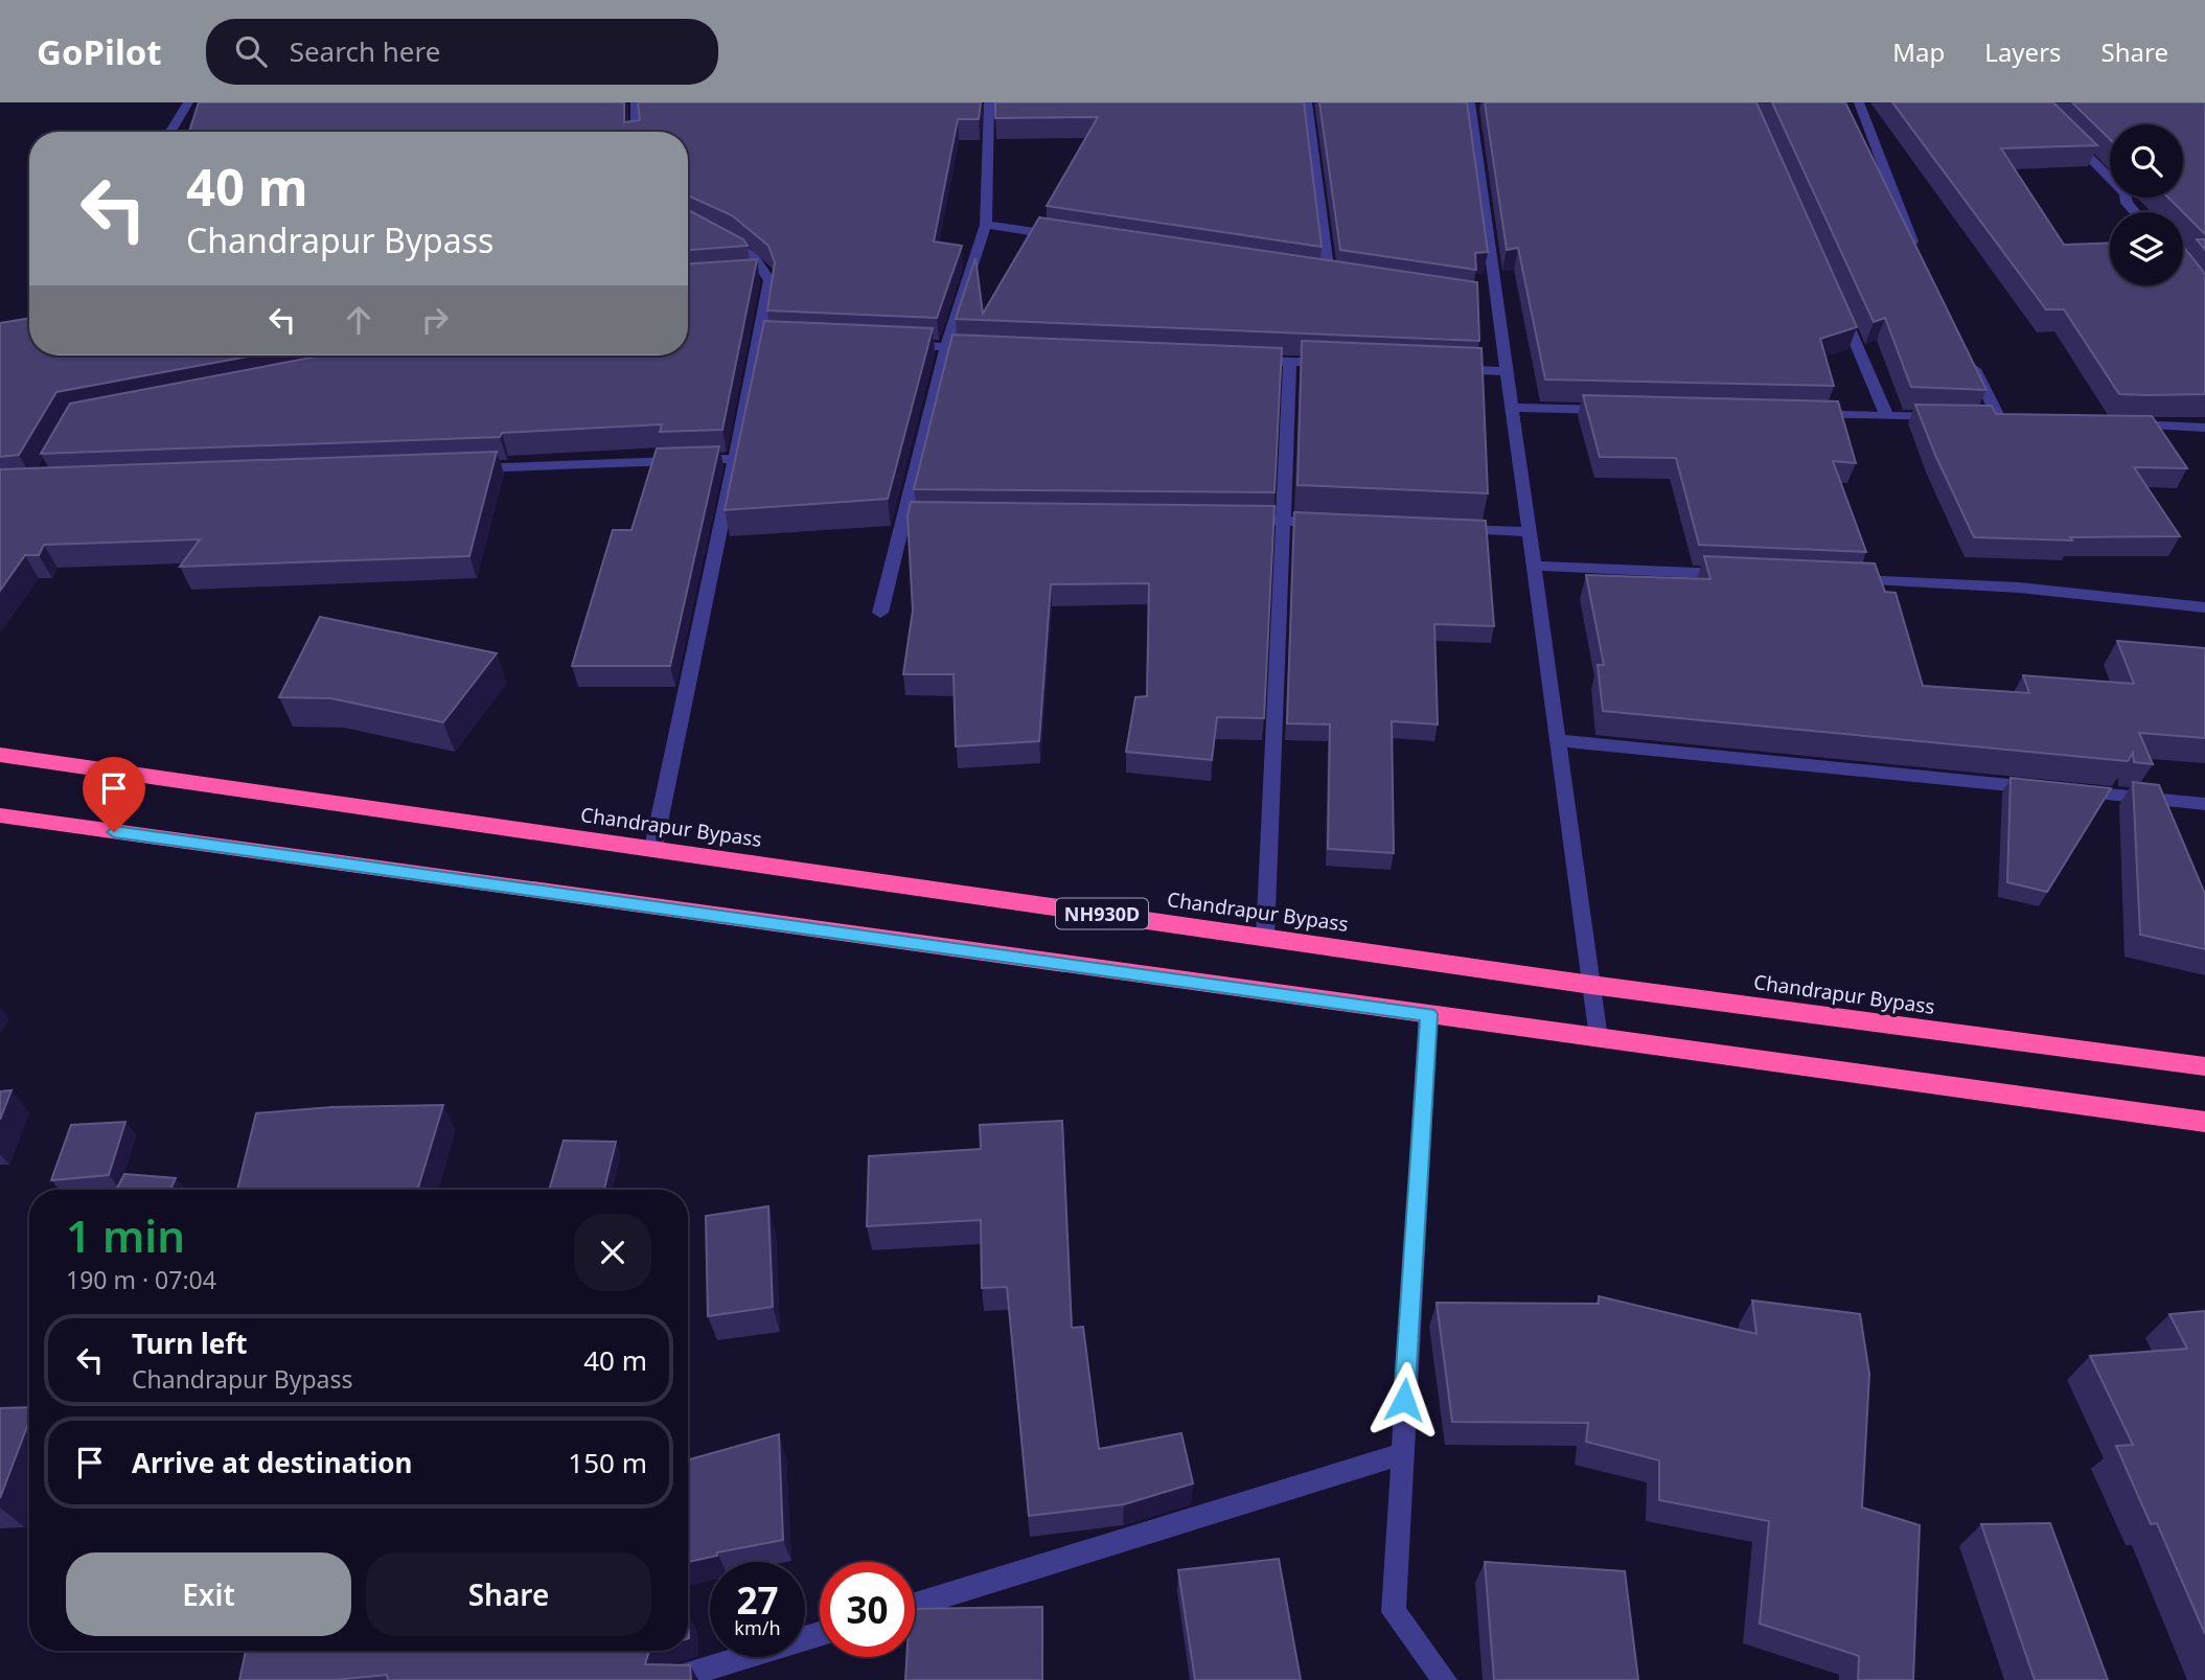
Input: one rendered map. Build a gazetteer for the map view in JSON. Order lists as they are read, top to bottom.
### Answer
{
  "streets": {
    "highway": ["Chandrapur Bypass", "NH930D"]
  },
  "page": {
    "header": "GoPilot",
    "search": "Search here",
    "nav": ["Map", "Layers", "Share"],
    "turn": ["40 m", "Chandrapur Bypass"],
    "heading": ["1 min", "190 m · 07:04"],
    "list": [
      {
        "name": "Turn left",
        "note": "Chandrapur Bypass",
        "value": "40 m"
      },
      {
        "name": "Arrive at destination",
        "value": "150 m"
      }
    ],
    "buttons": ["Exit", "Share"],
    "speed": "27 km/h",
    "limit": "30"
  }
}
